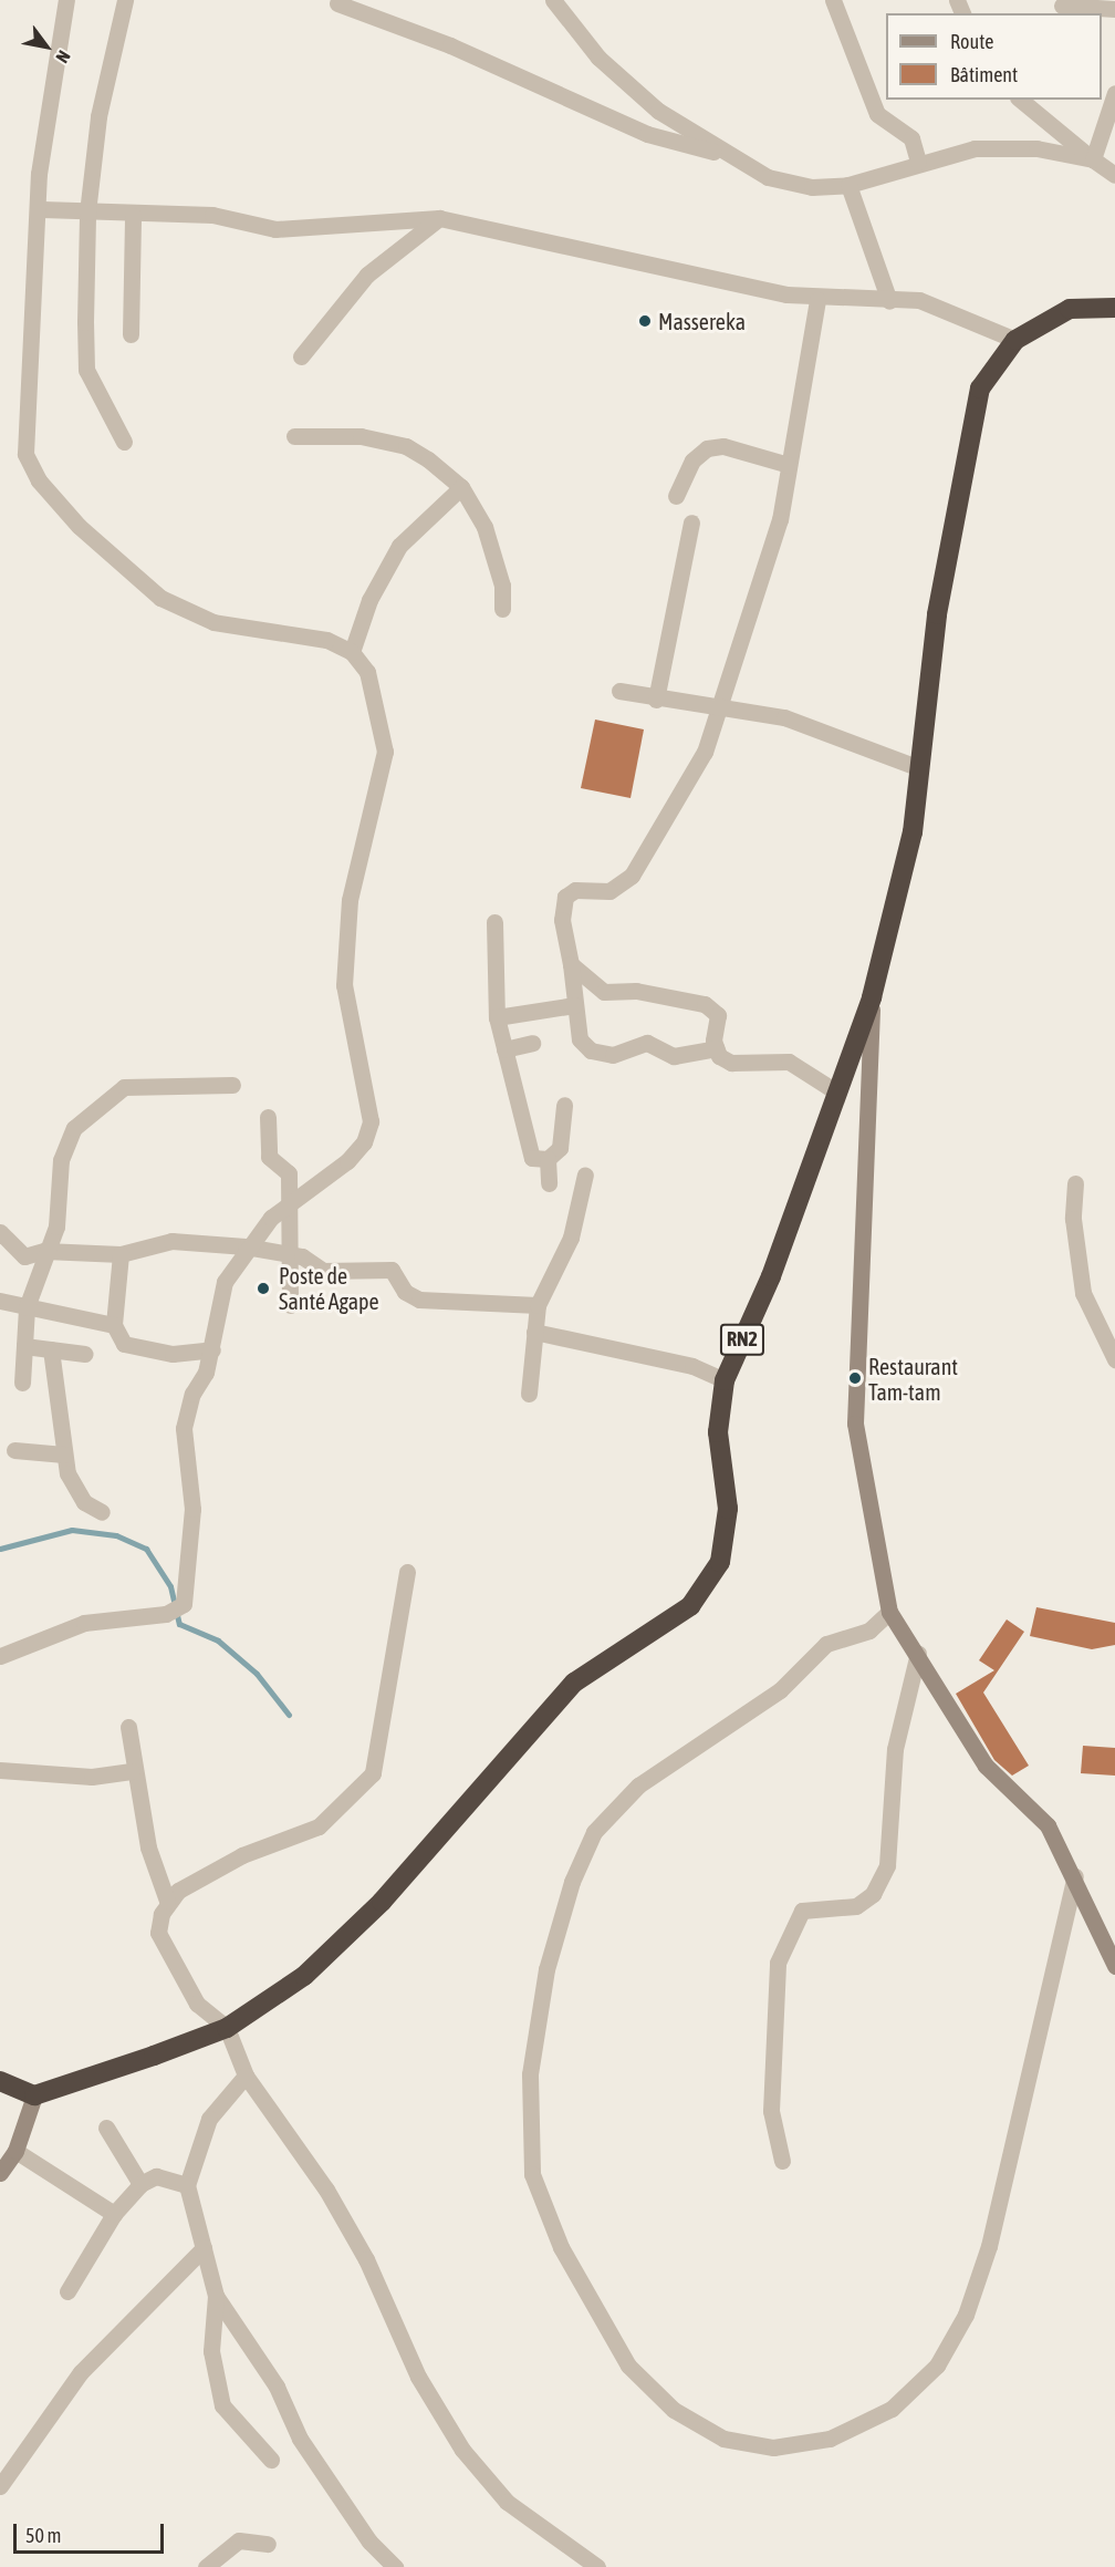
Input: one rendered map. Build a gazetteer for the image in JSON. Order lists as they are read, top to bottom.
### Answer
{
  "streets": {
    "highway": ["RN2"]
  },
  "places": ["Massereka", "Poste de Santé Agape", "Restaurant Tam-tam"],
  "legend": ["Route", "Bâtiment"],
  "scale_bar": "50 m",
  "north": "bottom right"
}
